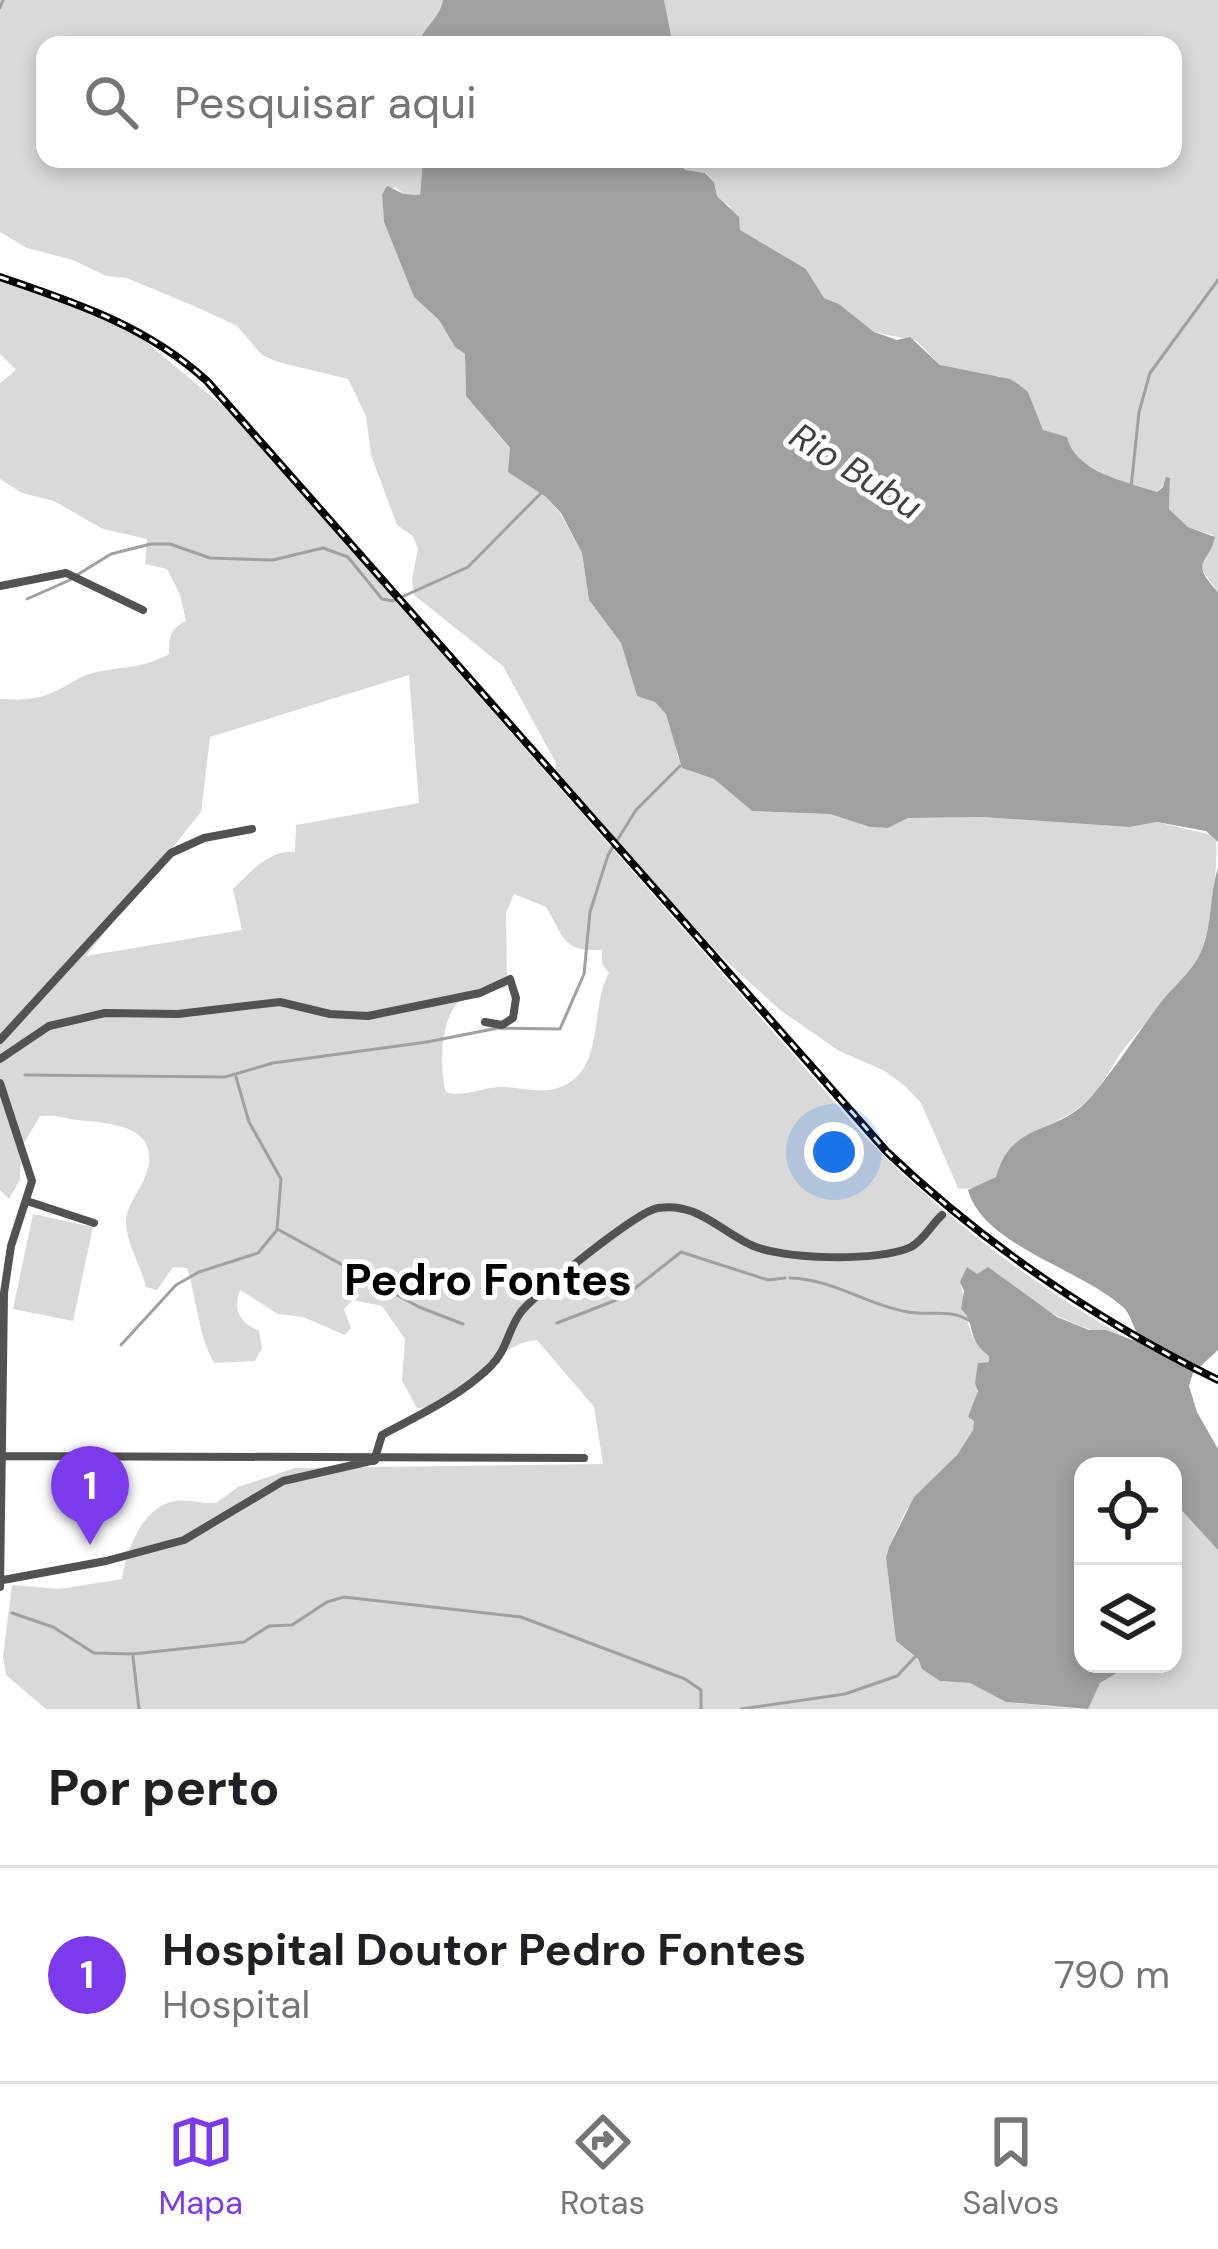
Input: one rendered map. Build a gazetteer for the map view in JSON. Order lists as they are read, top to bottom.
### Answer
{
  "districts": ["Pedro Fontes"],
  "water": ["Rio Bubu"],
  "page": {
    "search": "Pesquisar aqui",
    "pins": "1",
    "heading": "Por perto",
    "list": [
      {
        "mark": "1",
        "name": "Hospital Doutor Pedro Fontes",
        "note": "Hospital",
        "value": "790 m"
      }
    ],
    "nav": ["Mapa", "Rotas", "Salvos"]
  }
}
